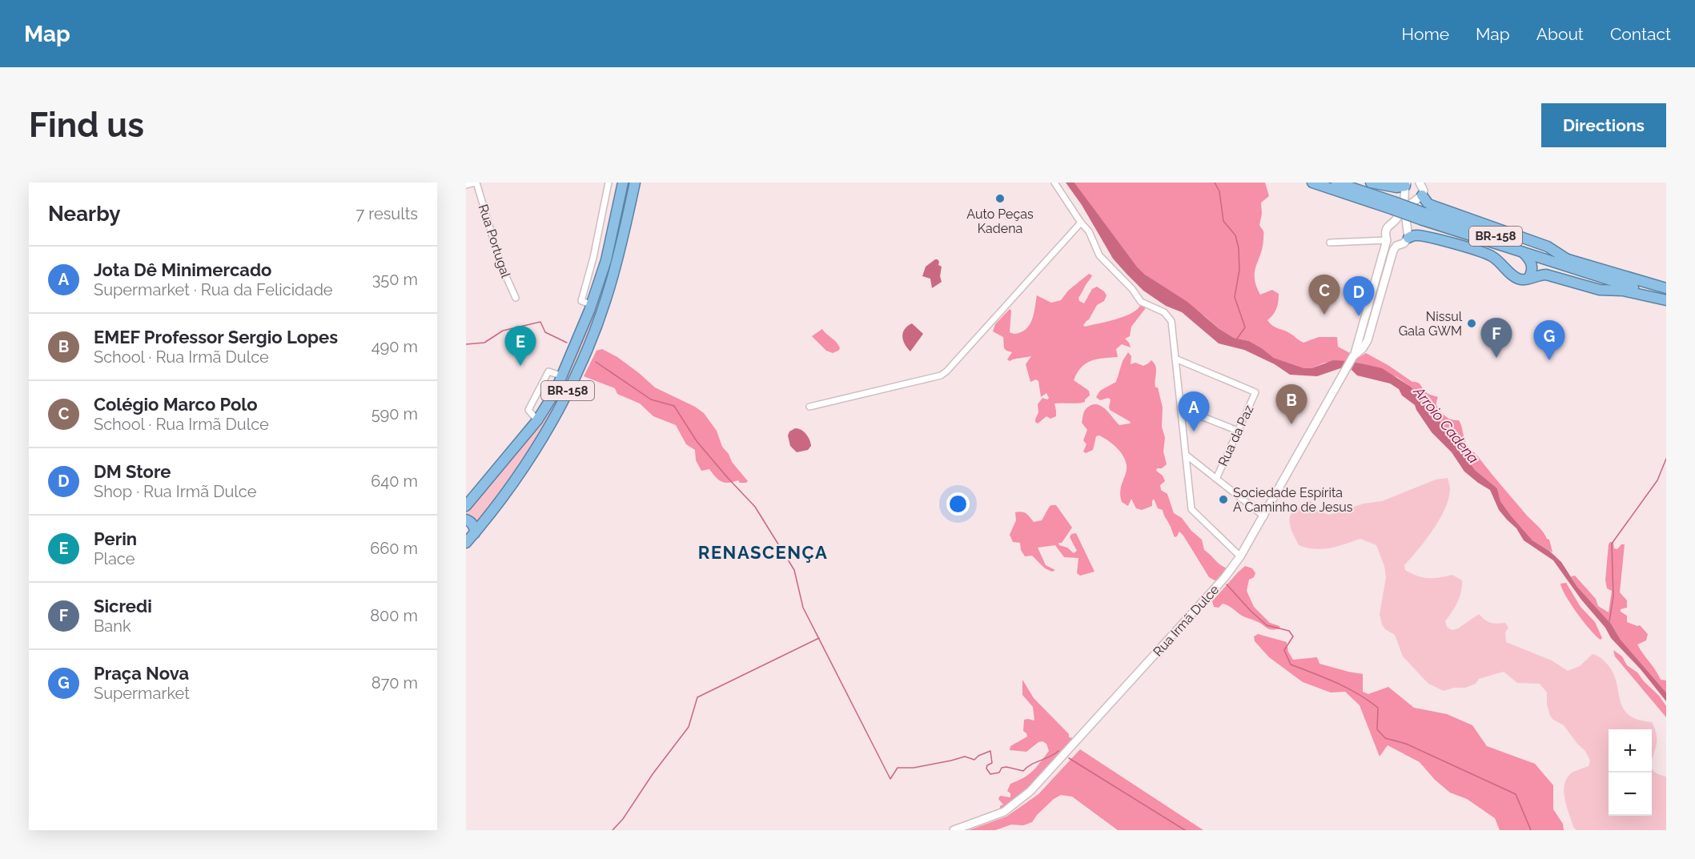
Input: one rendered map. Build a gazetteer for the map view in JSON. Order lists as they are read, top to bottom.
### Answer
{
  "streets": {
    "highway": ["BR-158"],
    "street": ["Rua Portugal", "Rua da Paz", "Rua Irmã Dulce"]
  },
  "districts": ["RENASCENÇA"],
  "water": ["Arroio Cadena"],
  "places": ["Auto Peças Kadena", "Nissul Gala GWM", "Sociedade Espírita A Caminho de Jesus"],
  "page": {
    "header": "Map",
    "nav": [
      "Home",
      "Map",
      "About",
      "Contact"
    ],
    "buttons": "Directions",
    "title": "Find us",
    "heading": ["Nearby", "7 results"],
    "list": [
      {
        "mark": "A",
        "name": "Jota Dê Minimercado",
        "note": "Supermarket · Rua da Felicidade",
        "value": "350 m"
      },
      {
        "mark": "B",
        "name": "EMEF Professor Sergio Lopes",
        "note": "School · Rua Irmã Dulce",
        "value": "490 m"
      },
      {
        "mark": "C",
        "name": "Colégio Marco Polo",
        "note": "School · Rua Irmã Dulce",
        "value": "590 m"
      },
      {
        "mark": "D",
        "name": "DM Store",
        "note": "Shop · Rua Irmã Dulce",
        "value": "640 m"
      },
      {
        "mark": "E",
        "name": "Perin",
        "note": "Place",
        "value": "660 m"
      },
      {
        "mark": "F",
        "name": "Sicredi",
        "note": "Bank",
        "value": "800 m"
      },
      {
        "mark": "G",
        "name": "Praça Nova",
        "note": "Supermarket",
        "value": "870 m"
      }
    ],
    "pins": [
      "C",
      "D",
      "F",
      "G",
      "E",
      "B",
      "A"
    ],
    "map_buttons": ["+", "−"]
  }
}
